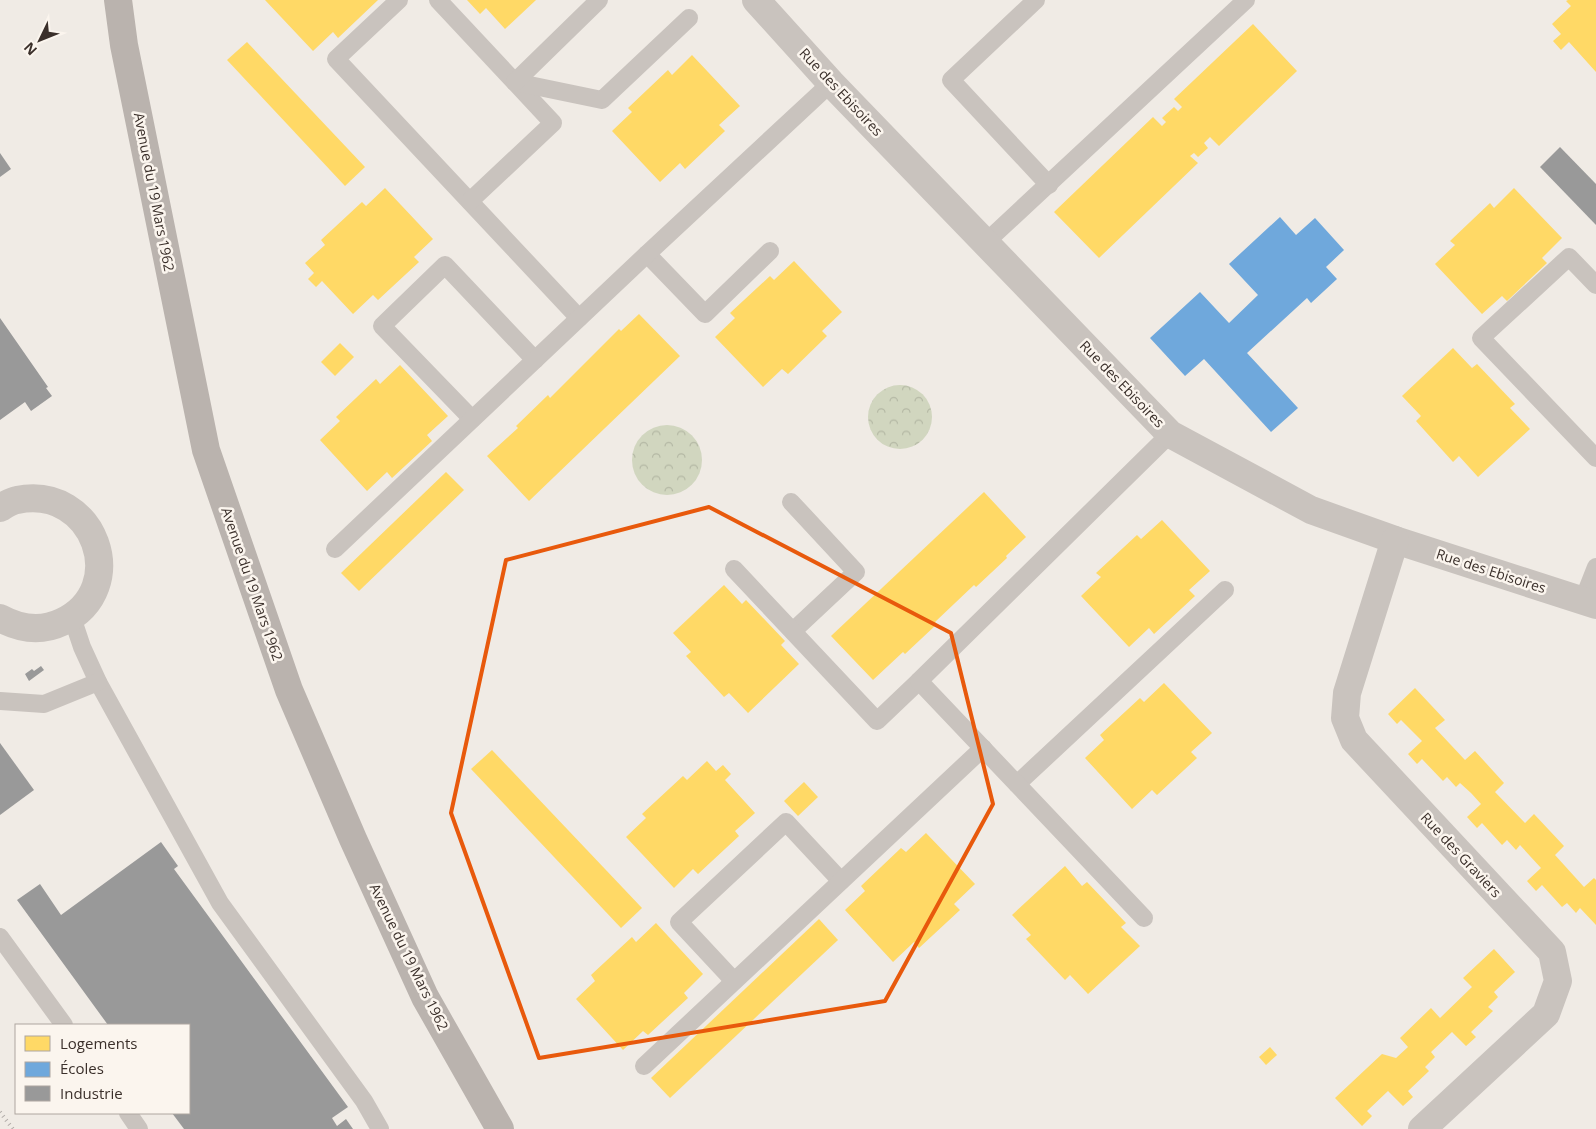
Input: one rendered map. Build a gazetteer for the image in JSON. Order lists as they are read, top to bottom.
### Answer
{
  "streets": {
    "main road": ["Avenue du 19 Mars 1962"],
    "street": ["Rue des Ebisoires", "Rue des Graviers"]
  },
  "crossings": [
    ["Rue des Ebisoires", "Rue des Graviers"]
  ],
  "legend": ["Logements", "Écoles", "Industrie"],
  "north": "bottom left"
}
